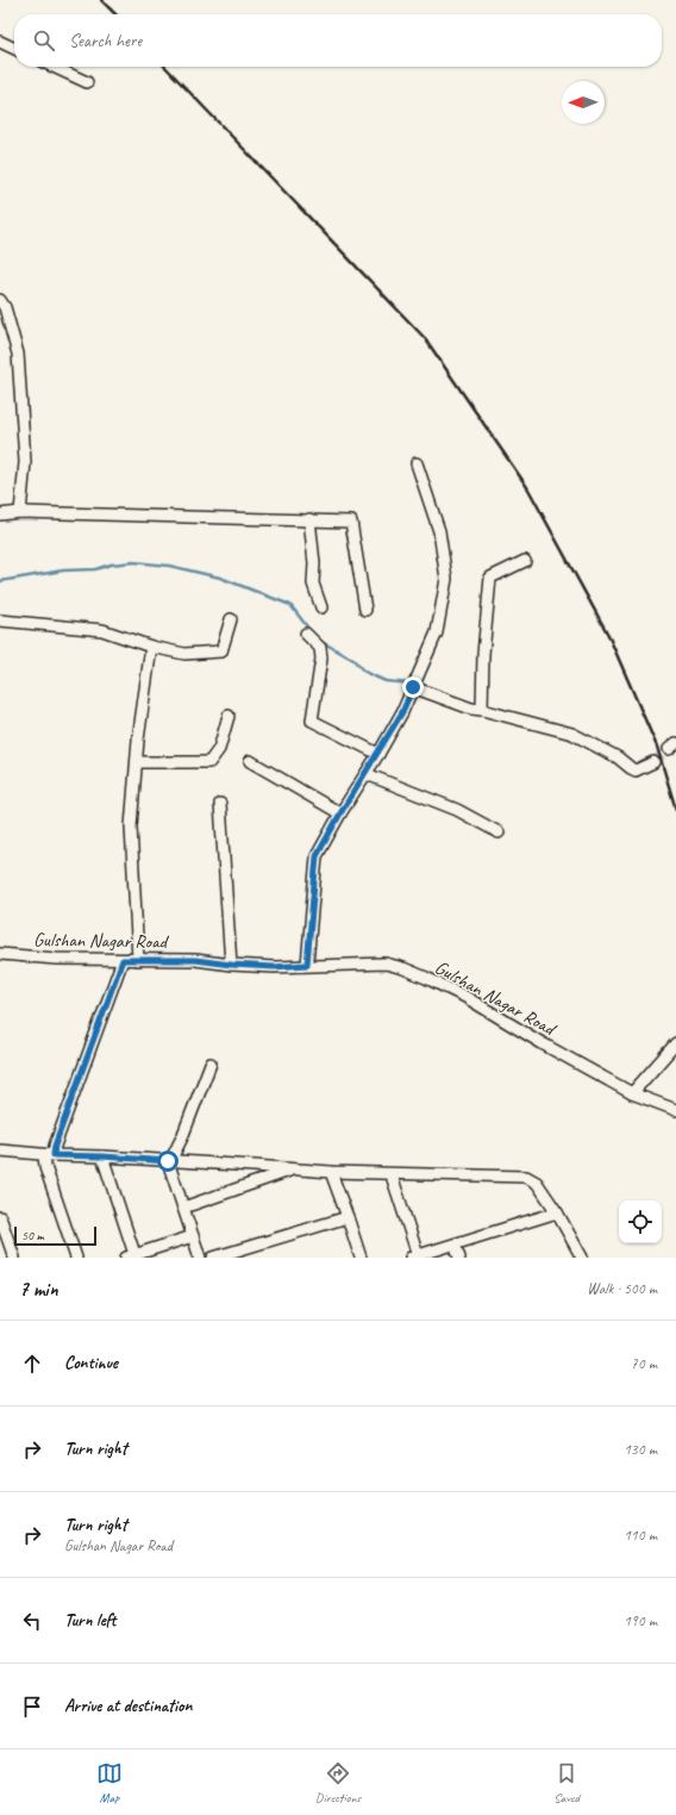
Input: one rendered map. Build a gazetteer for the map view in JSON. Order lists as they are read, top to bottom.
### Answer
{
  "streets": {
    "street": ["Gulshan Nagar Road"]
  },
  "scale_bar": "50 m",
  "north": "left",
  "page": {
    "search": "Search here",
    "scale": "50 m",
    "heading": ["7 min", "Walk · 500 m"],
    "list": [
      ["Continue", "70 m"],
      ["Turn right", "130 m"],
      ["Turn right", "Gulshan Nagar Road", "110 m"],
      ["Turn left", "190 m"],
      "Arrive at destination"
    ],
    "nav": ["Map", "Directions", "Saved"]
  }
}
